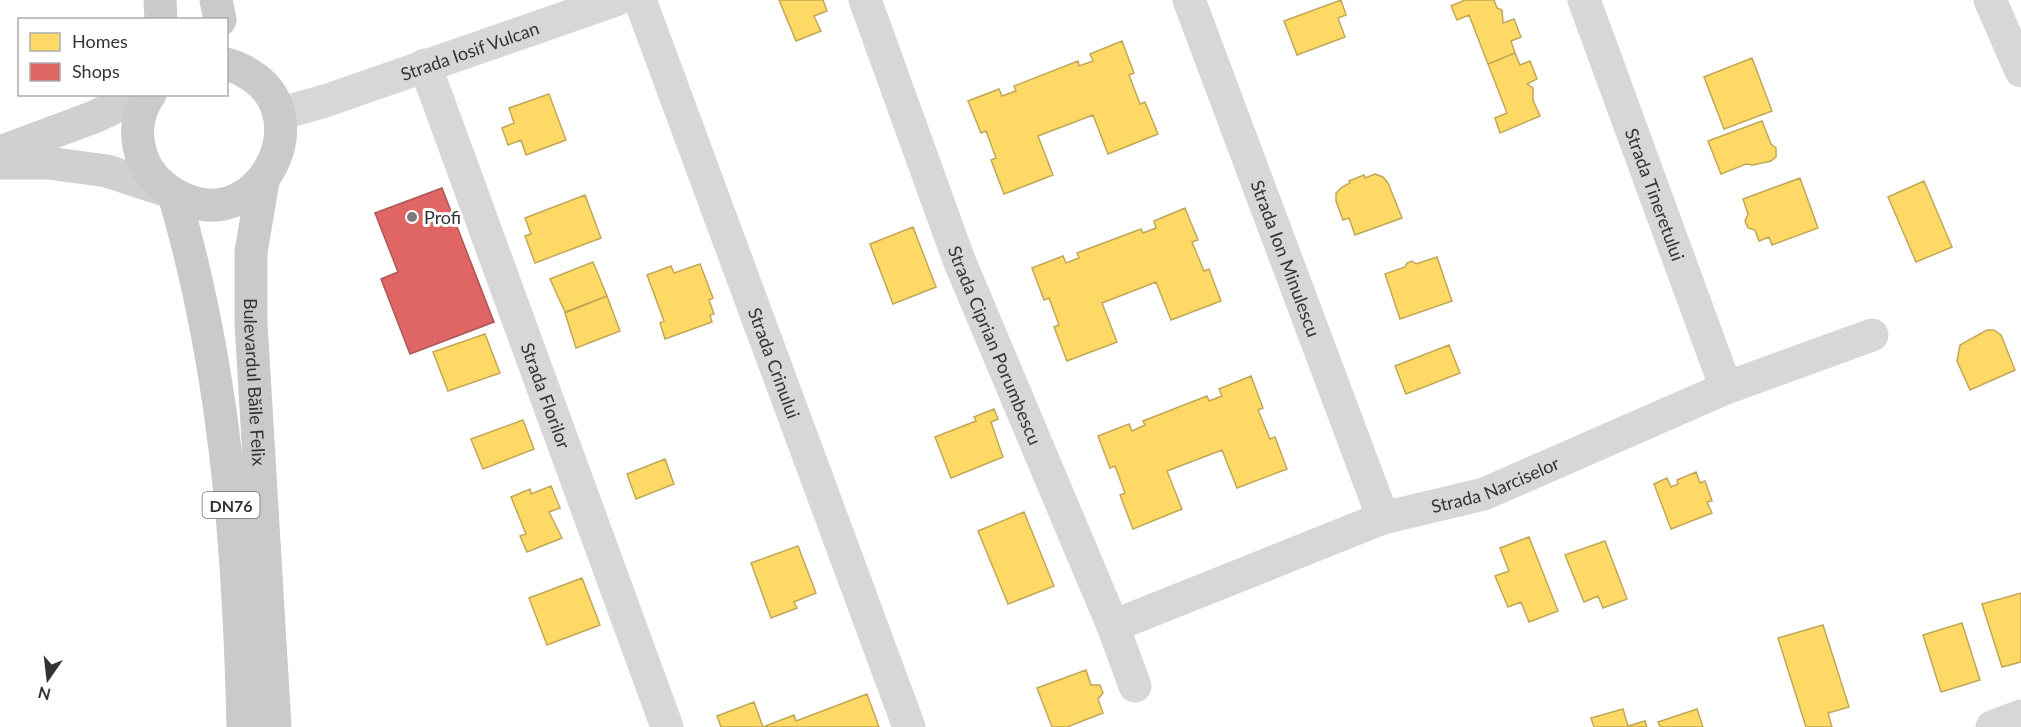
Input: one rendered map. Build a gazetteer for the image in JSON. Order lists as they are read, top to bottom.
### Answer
{
  "streets": {
    "main road": ["Bulevardul Băile Felix", "DN76"],
    "street": [
      "Strada Iosif Vulcan",
      "Strada Tineretului",
      "Strada Ion Minulescu",
      "Strada Ciprian Porumbescu",
      "Strada Crinului",
      "Strada Florilor",
      "Strada Narciselor"
    ]
  },
  "crossings": [
    ["Strada Iosif Vulcan", "Strada Florilor"],
    ["Strada Tineretului", "Strada Narciselor"],
    ["Strada Ion Minulescu", "Strada Narciselor"],
    ["Strada Ciprian Porumbescu", "Strada Narciselor"],
    ["Bulevardul Băile Felix", "DN76"]
  ],
  "places": ["Profi"],
  "legend": ["Homes", "Shops"],
  "north": "bottom"
}
